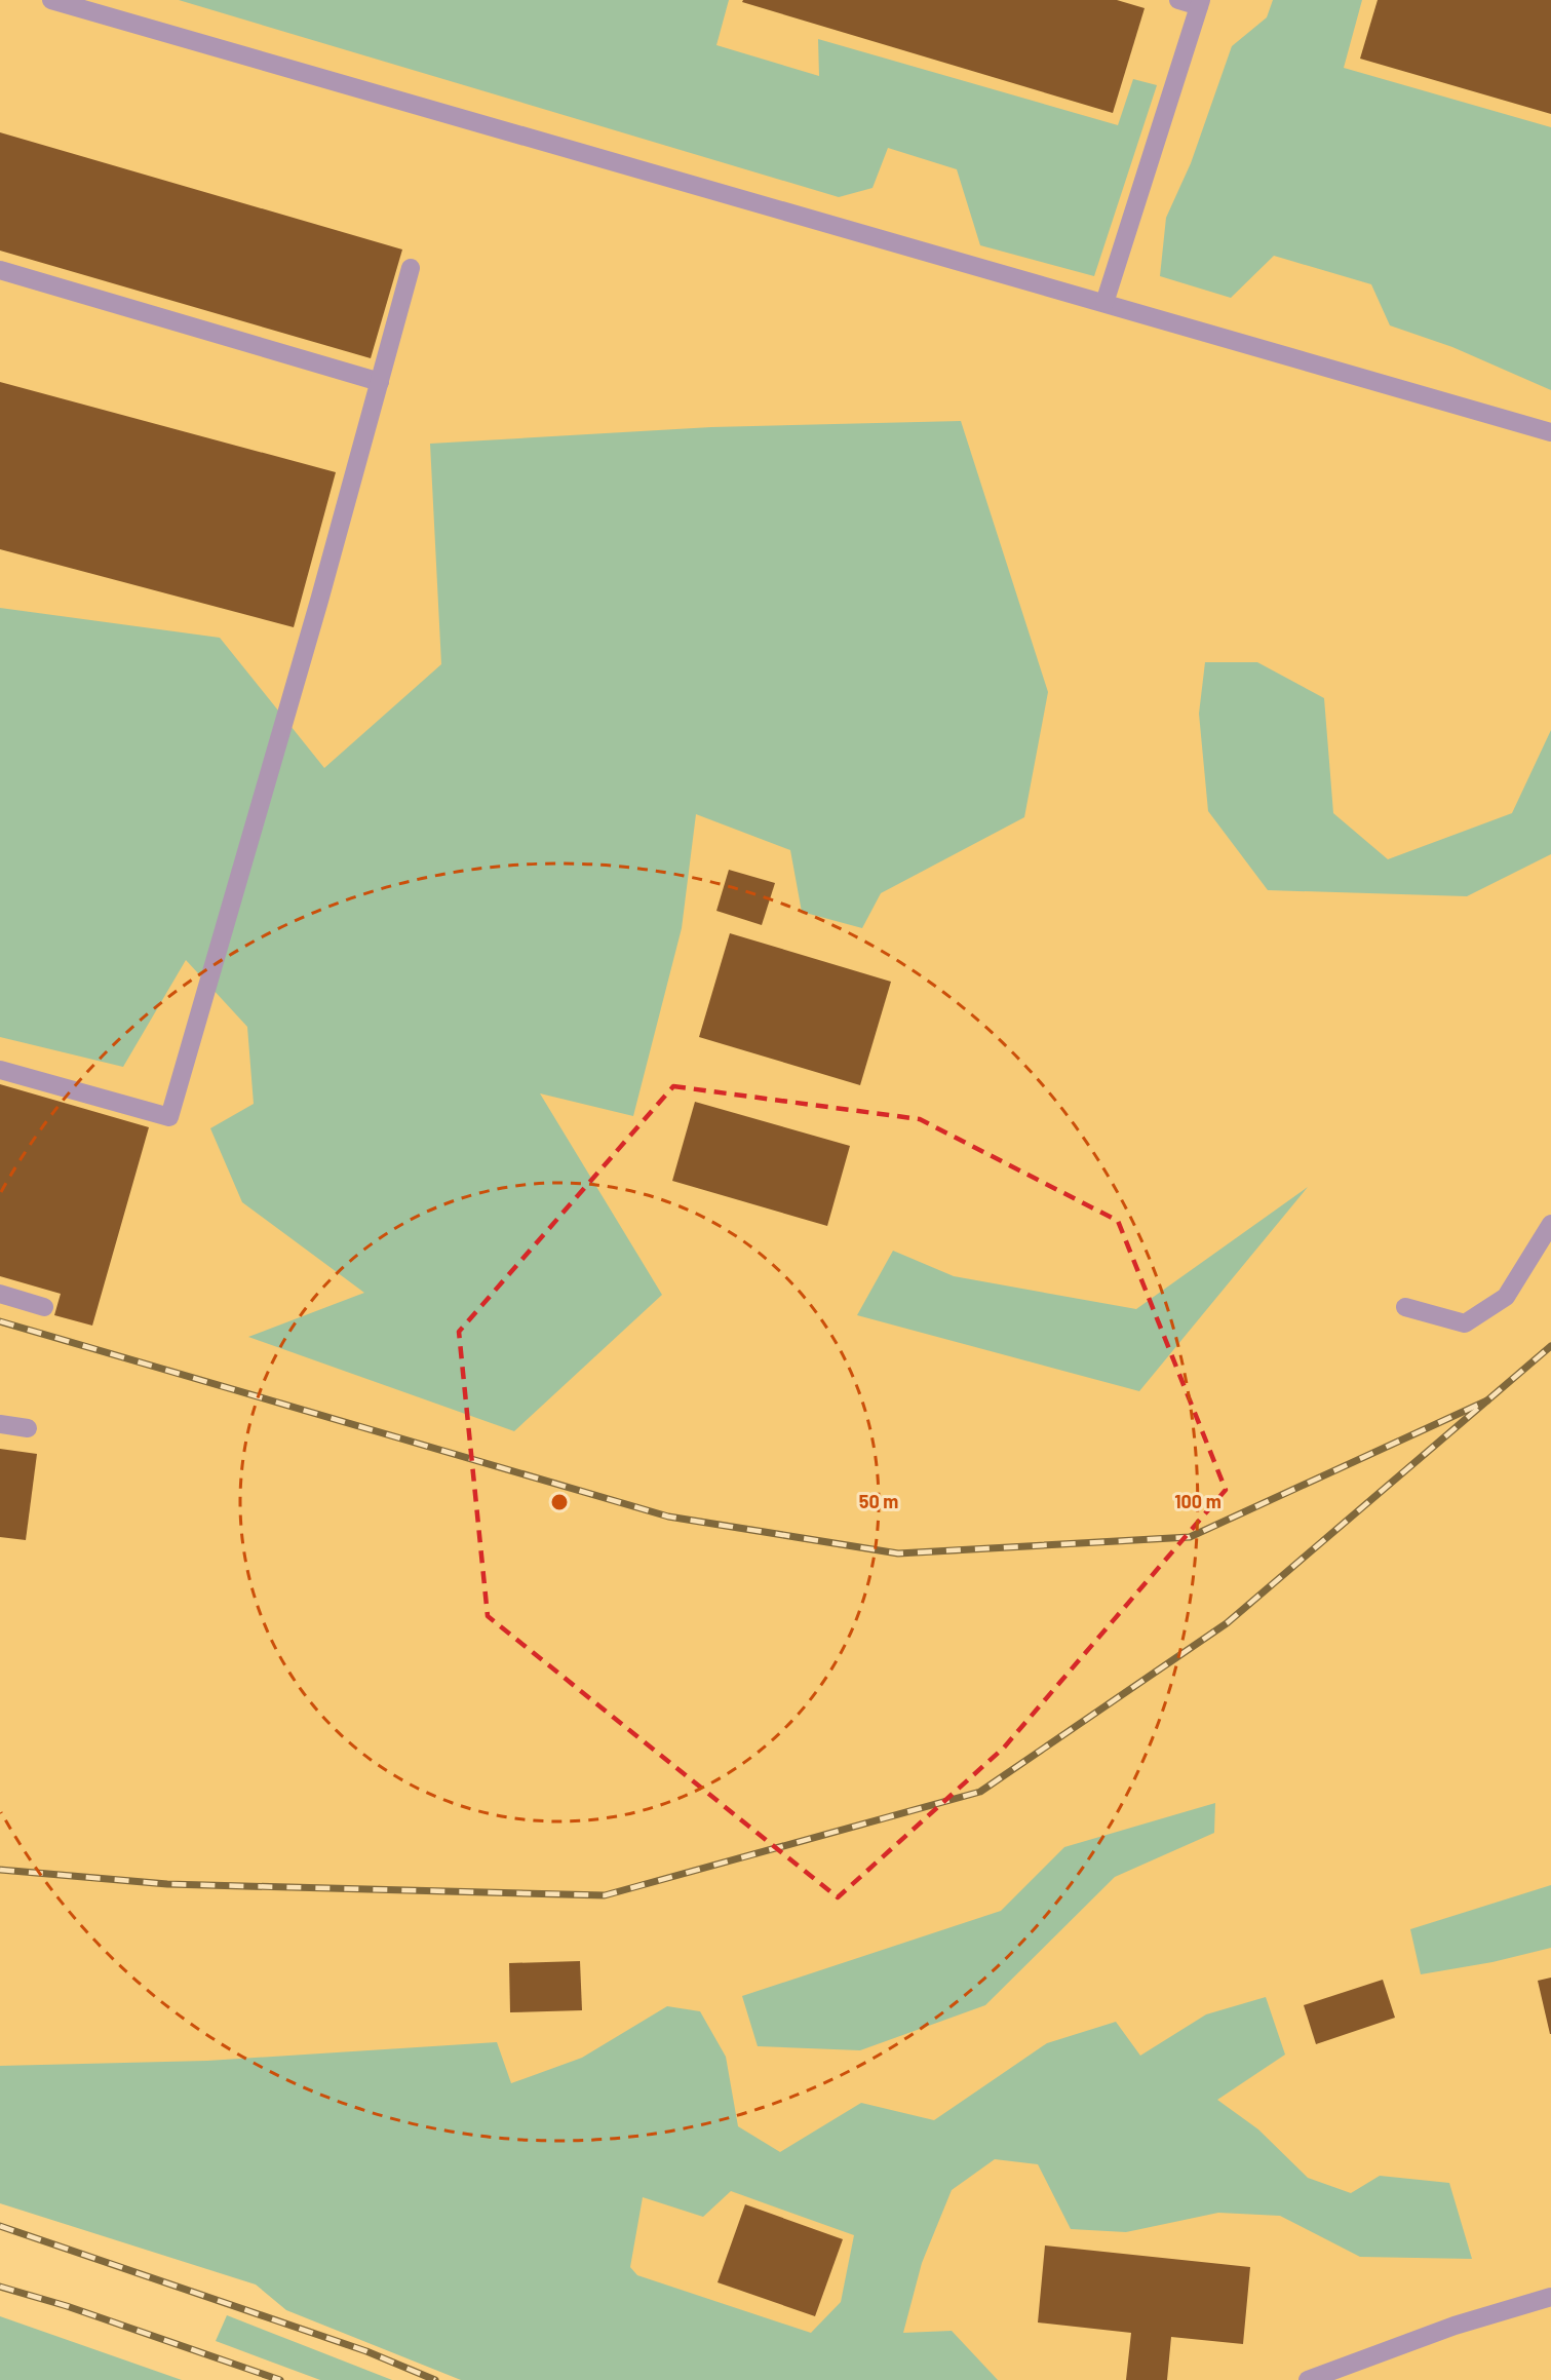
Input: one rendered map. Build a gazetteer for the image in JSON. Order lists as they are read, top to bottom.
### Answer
{
  "rings": ["50 m", "100 m"]
}
